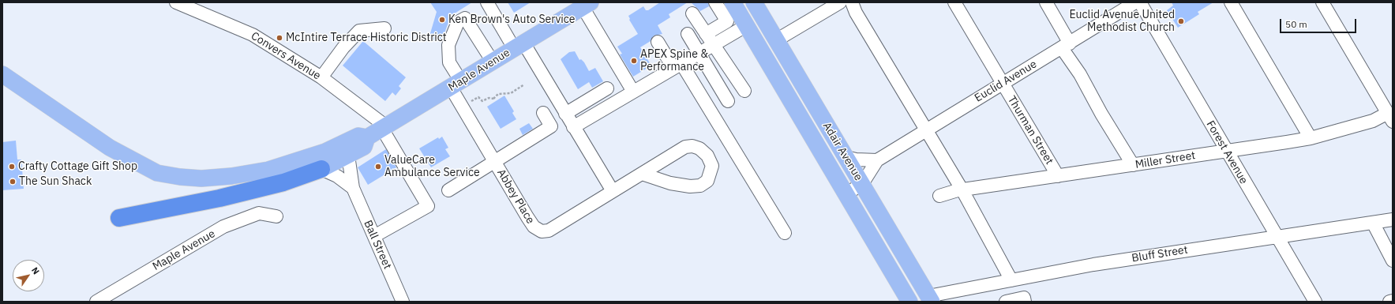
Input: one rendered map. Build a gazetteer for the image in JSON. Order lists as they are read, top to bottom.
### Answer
{
  "streets": {
    "main road": ["Maple Avenue", "Adair Avenue"],
    "street": [
      "Convers Avenue",
      "Euclid Avenue",
      "Thurman Street",
      "Forest Avenue",
      "Miller Street",
      "Abbey Place",
      "Ball Street",
      "Bluff Street"
    ]
  },
  "crossings": [
    ["Convers Avenue", "Maple Avenue"],
    ["Maple Avenue", "Abbey Place"],
    ["Euclid Avenue", "Thurman Street"],
    ["Euclid Avenue", "Adair Avenue"],
    ["Thurman Street", "Miller Street"],
    ["Adair Avenue", "Bluff Street"],
    ["Forest Avenue", "Miller Street"],
    ["Forest Avenue", "Bluff Street"]
  ],
  "places": [
    "Ken Brown's Auto Service",
    "Euclid Avenue United Methodist Church",
    "McIntire Terrace Historic District",
    "APEX Spine & Performance",
    "Crafty Cottage Gift Shop",
    "ValueCare Ambulance Service",
    "The Sun Shack"
  ],
  "scale_bar": "50 m",
  "north": "top right"
}
